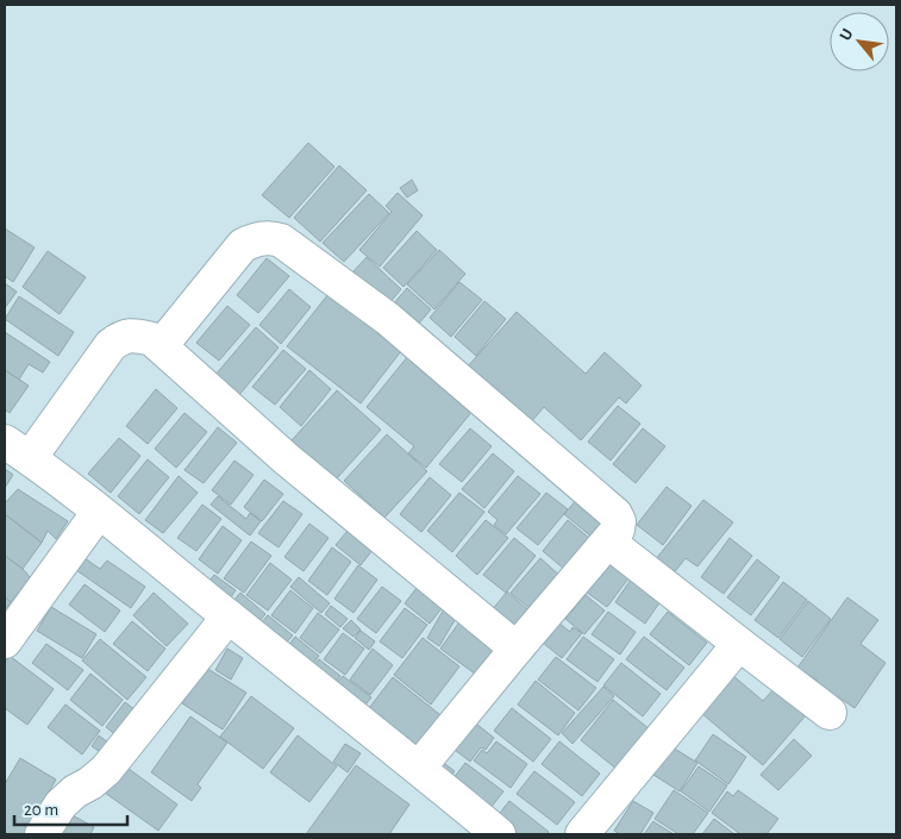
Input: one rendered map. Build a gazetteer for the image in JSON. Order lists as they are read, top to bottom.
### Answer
{
  "scale_bar": "20 m",
  "north": "top left"
}
